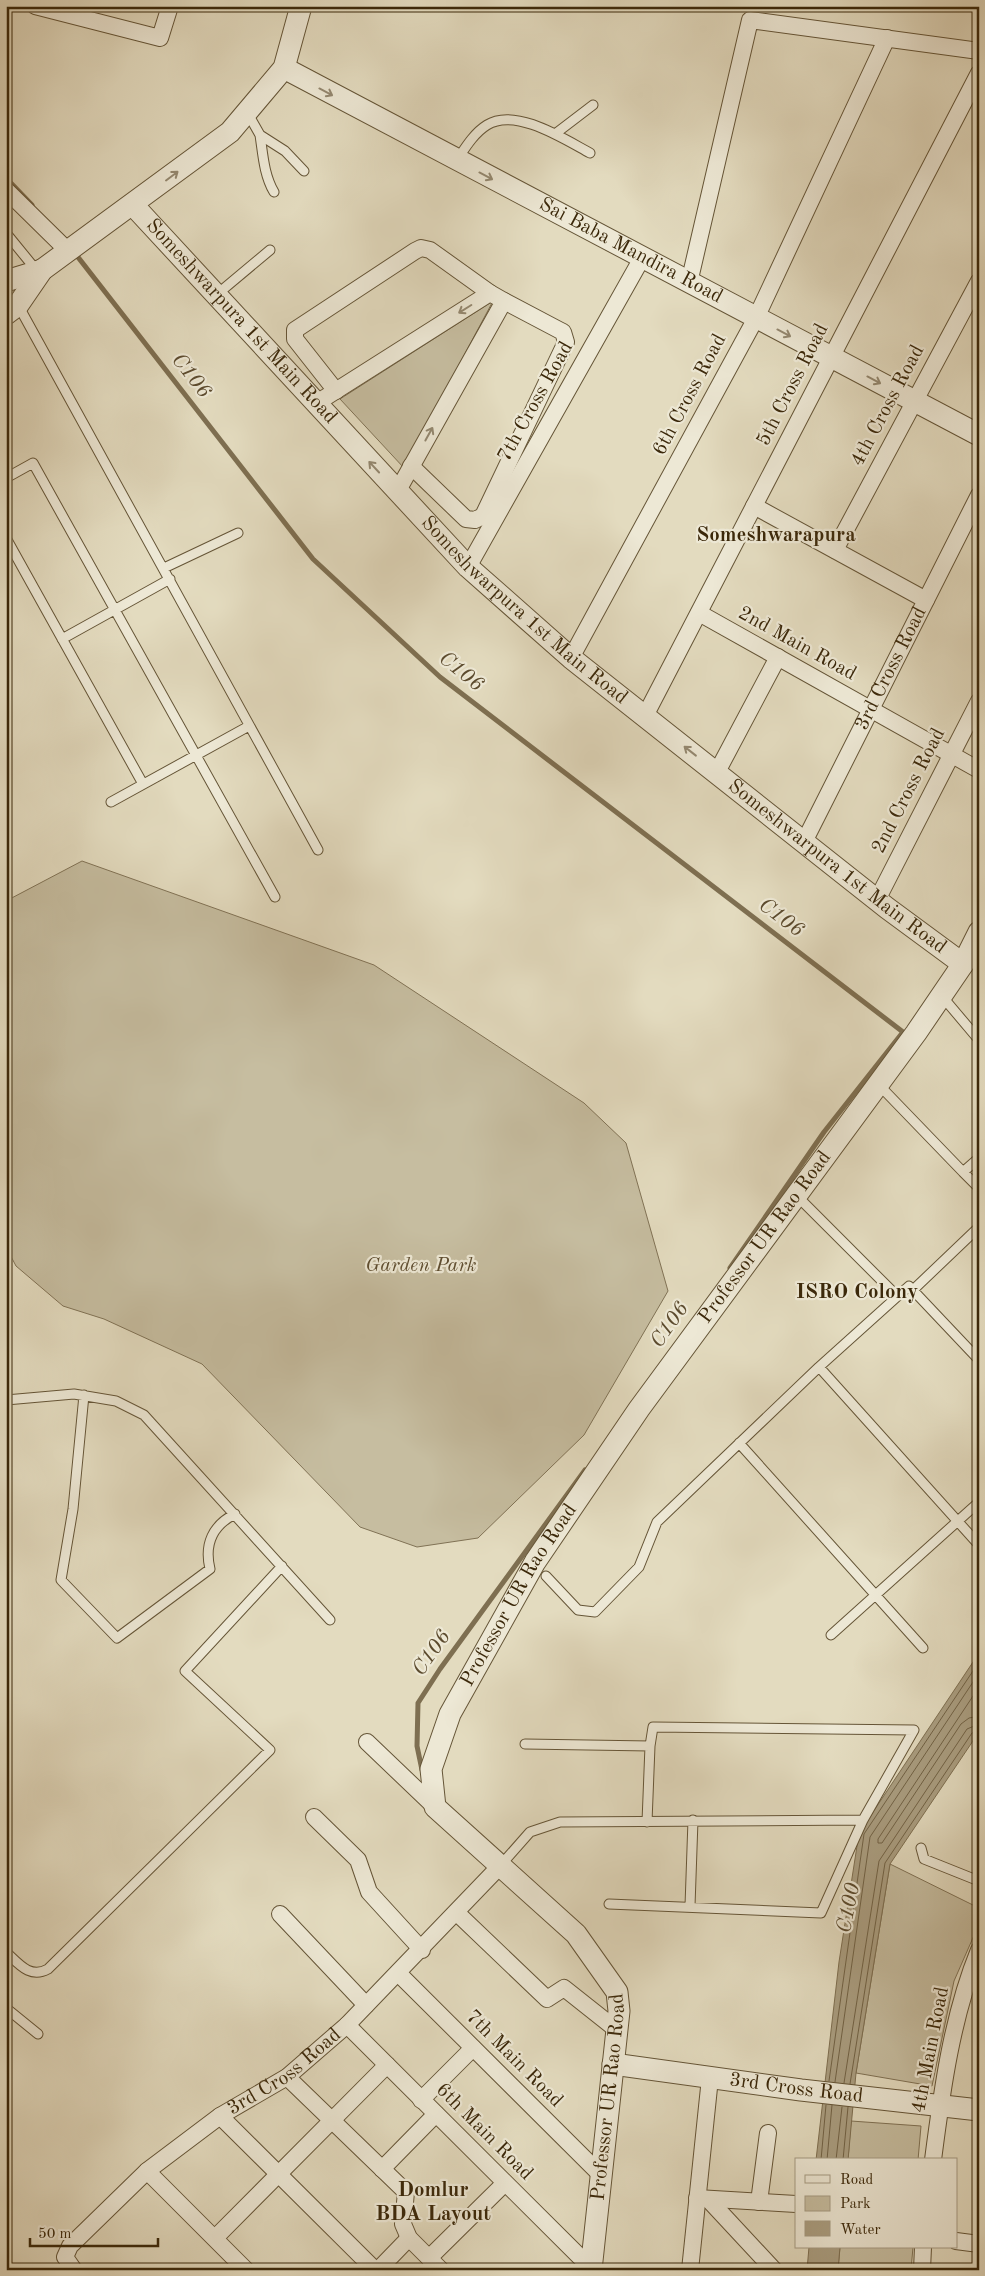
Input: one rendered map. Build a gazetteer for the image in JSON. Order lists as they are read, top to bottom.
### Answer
{
  "streets": {
    "street": [
      "Sai Baba Mandira Road",
      "Someshwarpura 1st Main Road",
      "5th Cross Road",
      "6th Cross Road",
      "7th Cross Road",
      "4th Cross Road",
      "2nd Main Road",
      "3rd Cross Road",
      "2nd Cross Road",
      "Professor UR Rao Road",
      "4th Main Road",
      "7th Main Road",
      "6th Main Road"
    ]
  },
  "crossings": [
    ["Sai Baba Mandira Road", "5th Cross Road"],
    ["Sai Baba Mandira Road", "6th Cross Road"],
    ["Sai Baba Mandira Road", "7th Cross Road"],
    ["Sai Baba Mandira Road", "4th Cross Road"],
    ["Someshwarpura 1st Main Road", "5th Cross Road"],
    ["Someshwarpura 1st Main Road", "6th Cross Road"],
    ["Someshwarpura 1st Main Road", "7th Cross Road"],
    ["Someshwarpura 1st Main Road", "3rd Cross Road"],
    ["Someshwarpura 1st Main Road", "2nd Cross Road"],
    ["Someshwarpura 1st Main Road", "Professor UR Rao Road"],
    ["5th Cross Road", "2nd Main Road"],
    ["2nd Main Road", "3rd Cross Road"],
    ["2nd Main Road", "2nd Cross Road"],
    ["3rd Cross Road", "Professor UR Rao Road"],
    ["3rd Cross Road", "4th Main Road"],
    ["3rd Cross Road", "7th Main Road"],
    ["3rd Cross Road", "6th Main Road"],
    ["Professor UR Rao Road", "7th Main Road"],
    ["Professor UR Rao Road", "6th Main Road"]
  ],
  "one_way": ["Sai Baba Mandira Road"],
  "districts": ["Someshwarapura", "ISRO Colony", "Domlur BDA Layout"],
  "water": ["C106", "C100"],
  "parks": ["Garden Park"],
  "legend": ["Road", "Park", "Water"],
  "scale_bar": "50 m"
}
